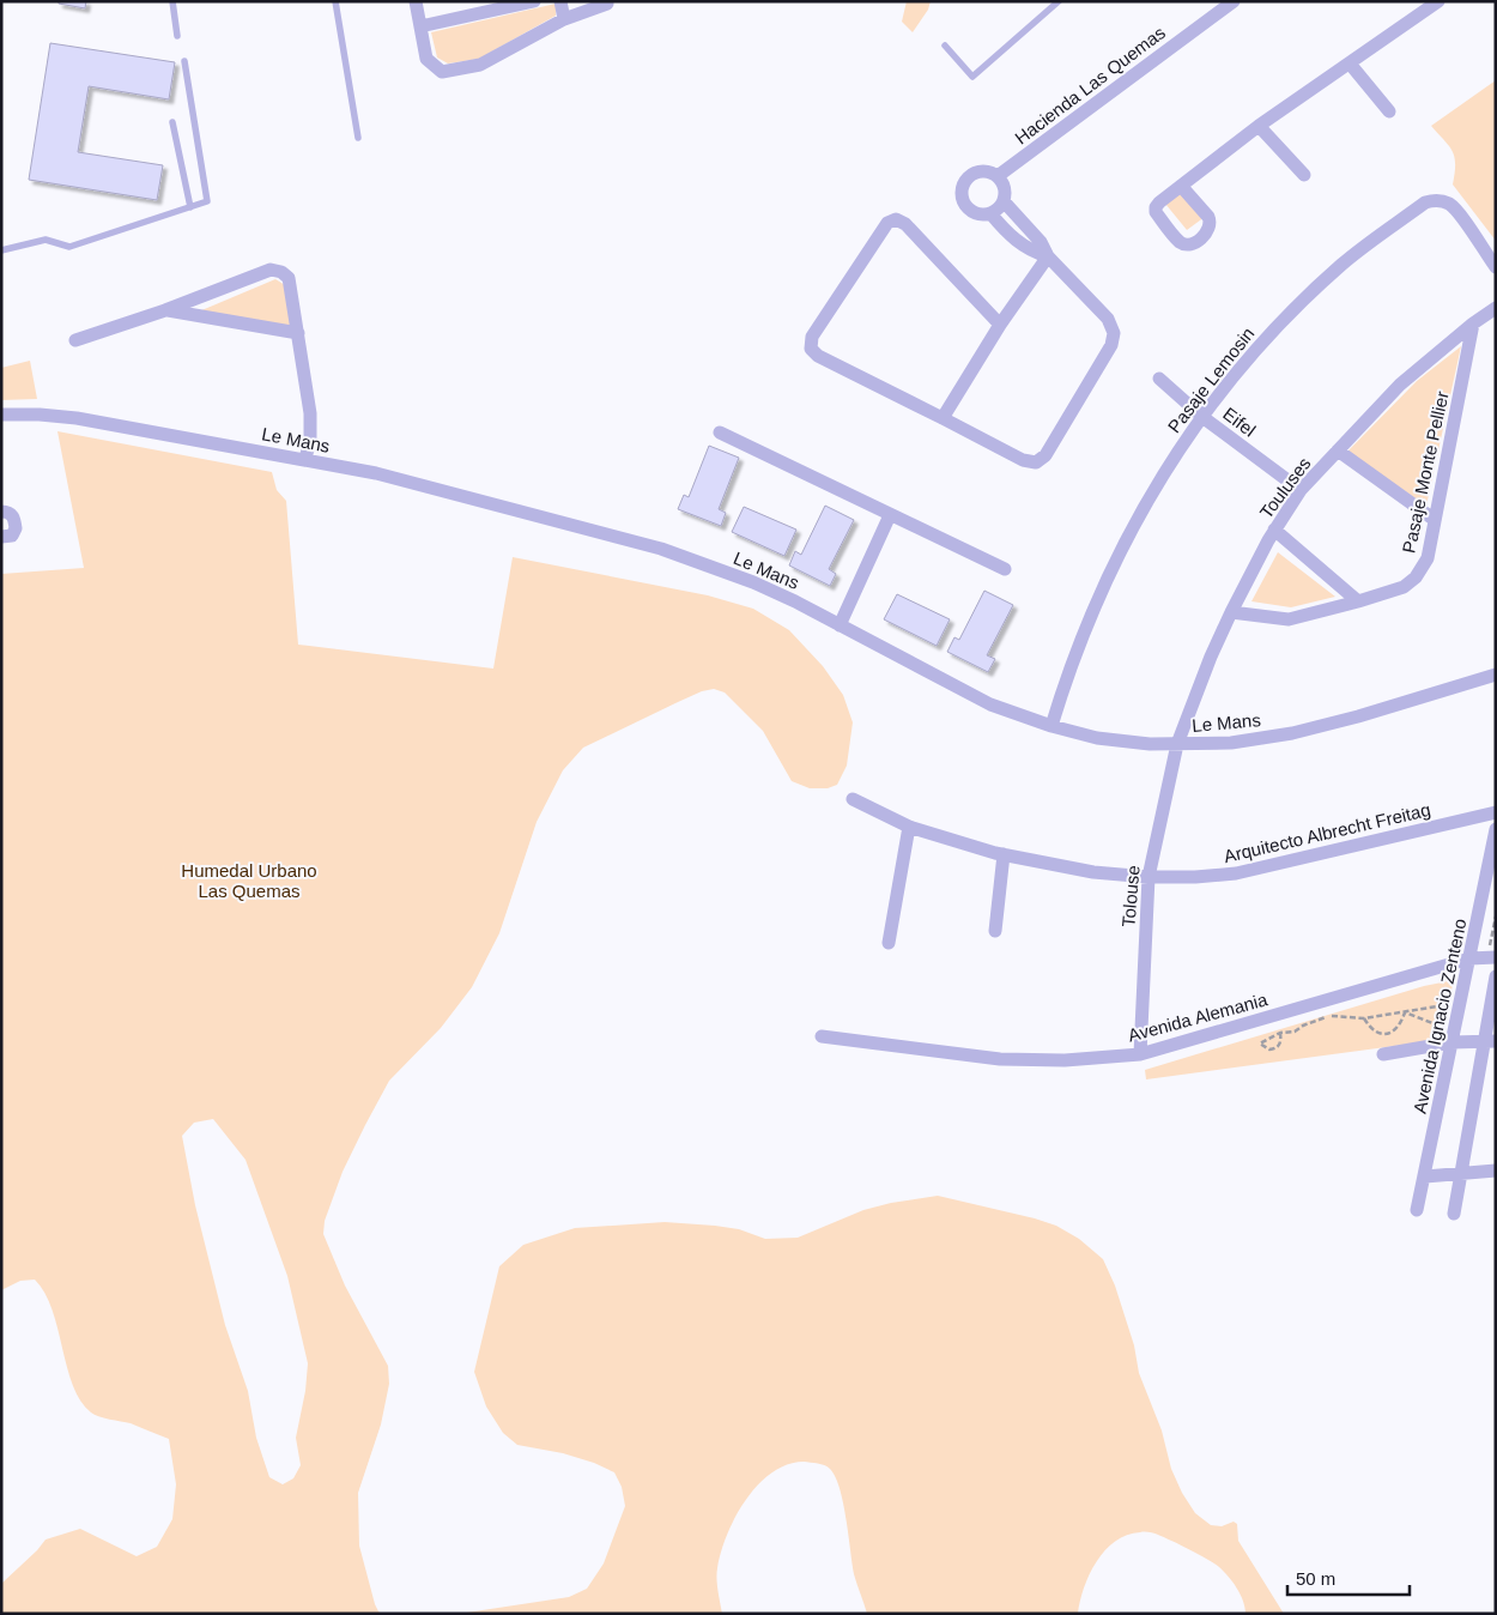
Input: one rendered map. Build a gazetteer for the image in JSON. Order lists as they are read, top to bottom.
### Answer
{
  "streets": {
    "street": [
      "Hacienda Las Quemas",
      "Pasaje Lemosin",
      "Eifel",
      "Le Mans",
      "Pasaje Monte Pellier",
      "Touluses",
      "Arquitecto Albrecht Freitag",
      "Tolouse",
      "Avenida Ignacio Zenteno",
      "Avenida Alemania"
    ]
  },
  "crossings": [
    ["Pasaje Lemosin", "Eifel"],
    ["Pasaje Lemosin", "Le Mans"],
    ["Eifel", "Touluses"],
    ["Le Mans", "Touluses"],
    ["Le Mans", "Tolouse"],
    ["Pasaje Monte Pellier", "Touluses"],
    ["Touluses", "Tolouse"],
    ["Arquitecto Albrecht Freitag", "Tolouse"],
    ["Tolouse", "Avenida Alemania"],
    ["Avenida Ignacio Zenteno", "Avenida Alemania"]
  ],
  "parks": ["Humedal Urbano Las Quemas"],
  "scale_bar": "50 m"
}
